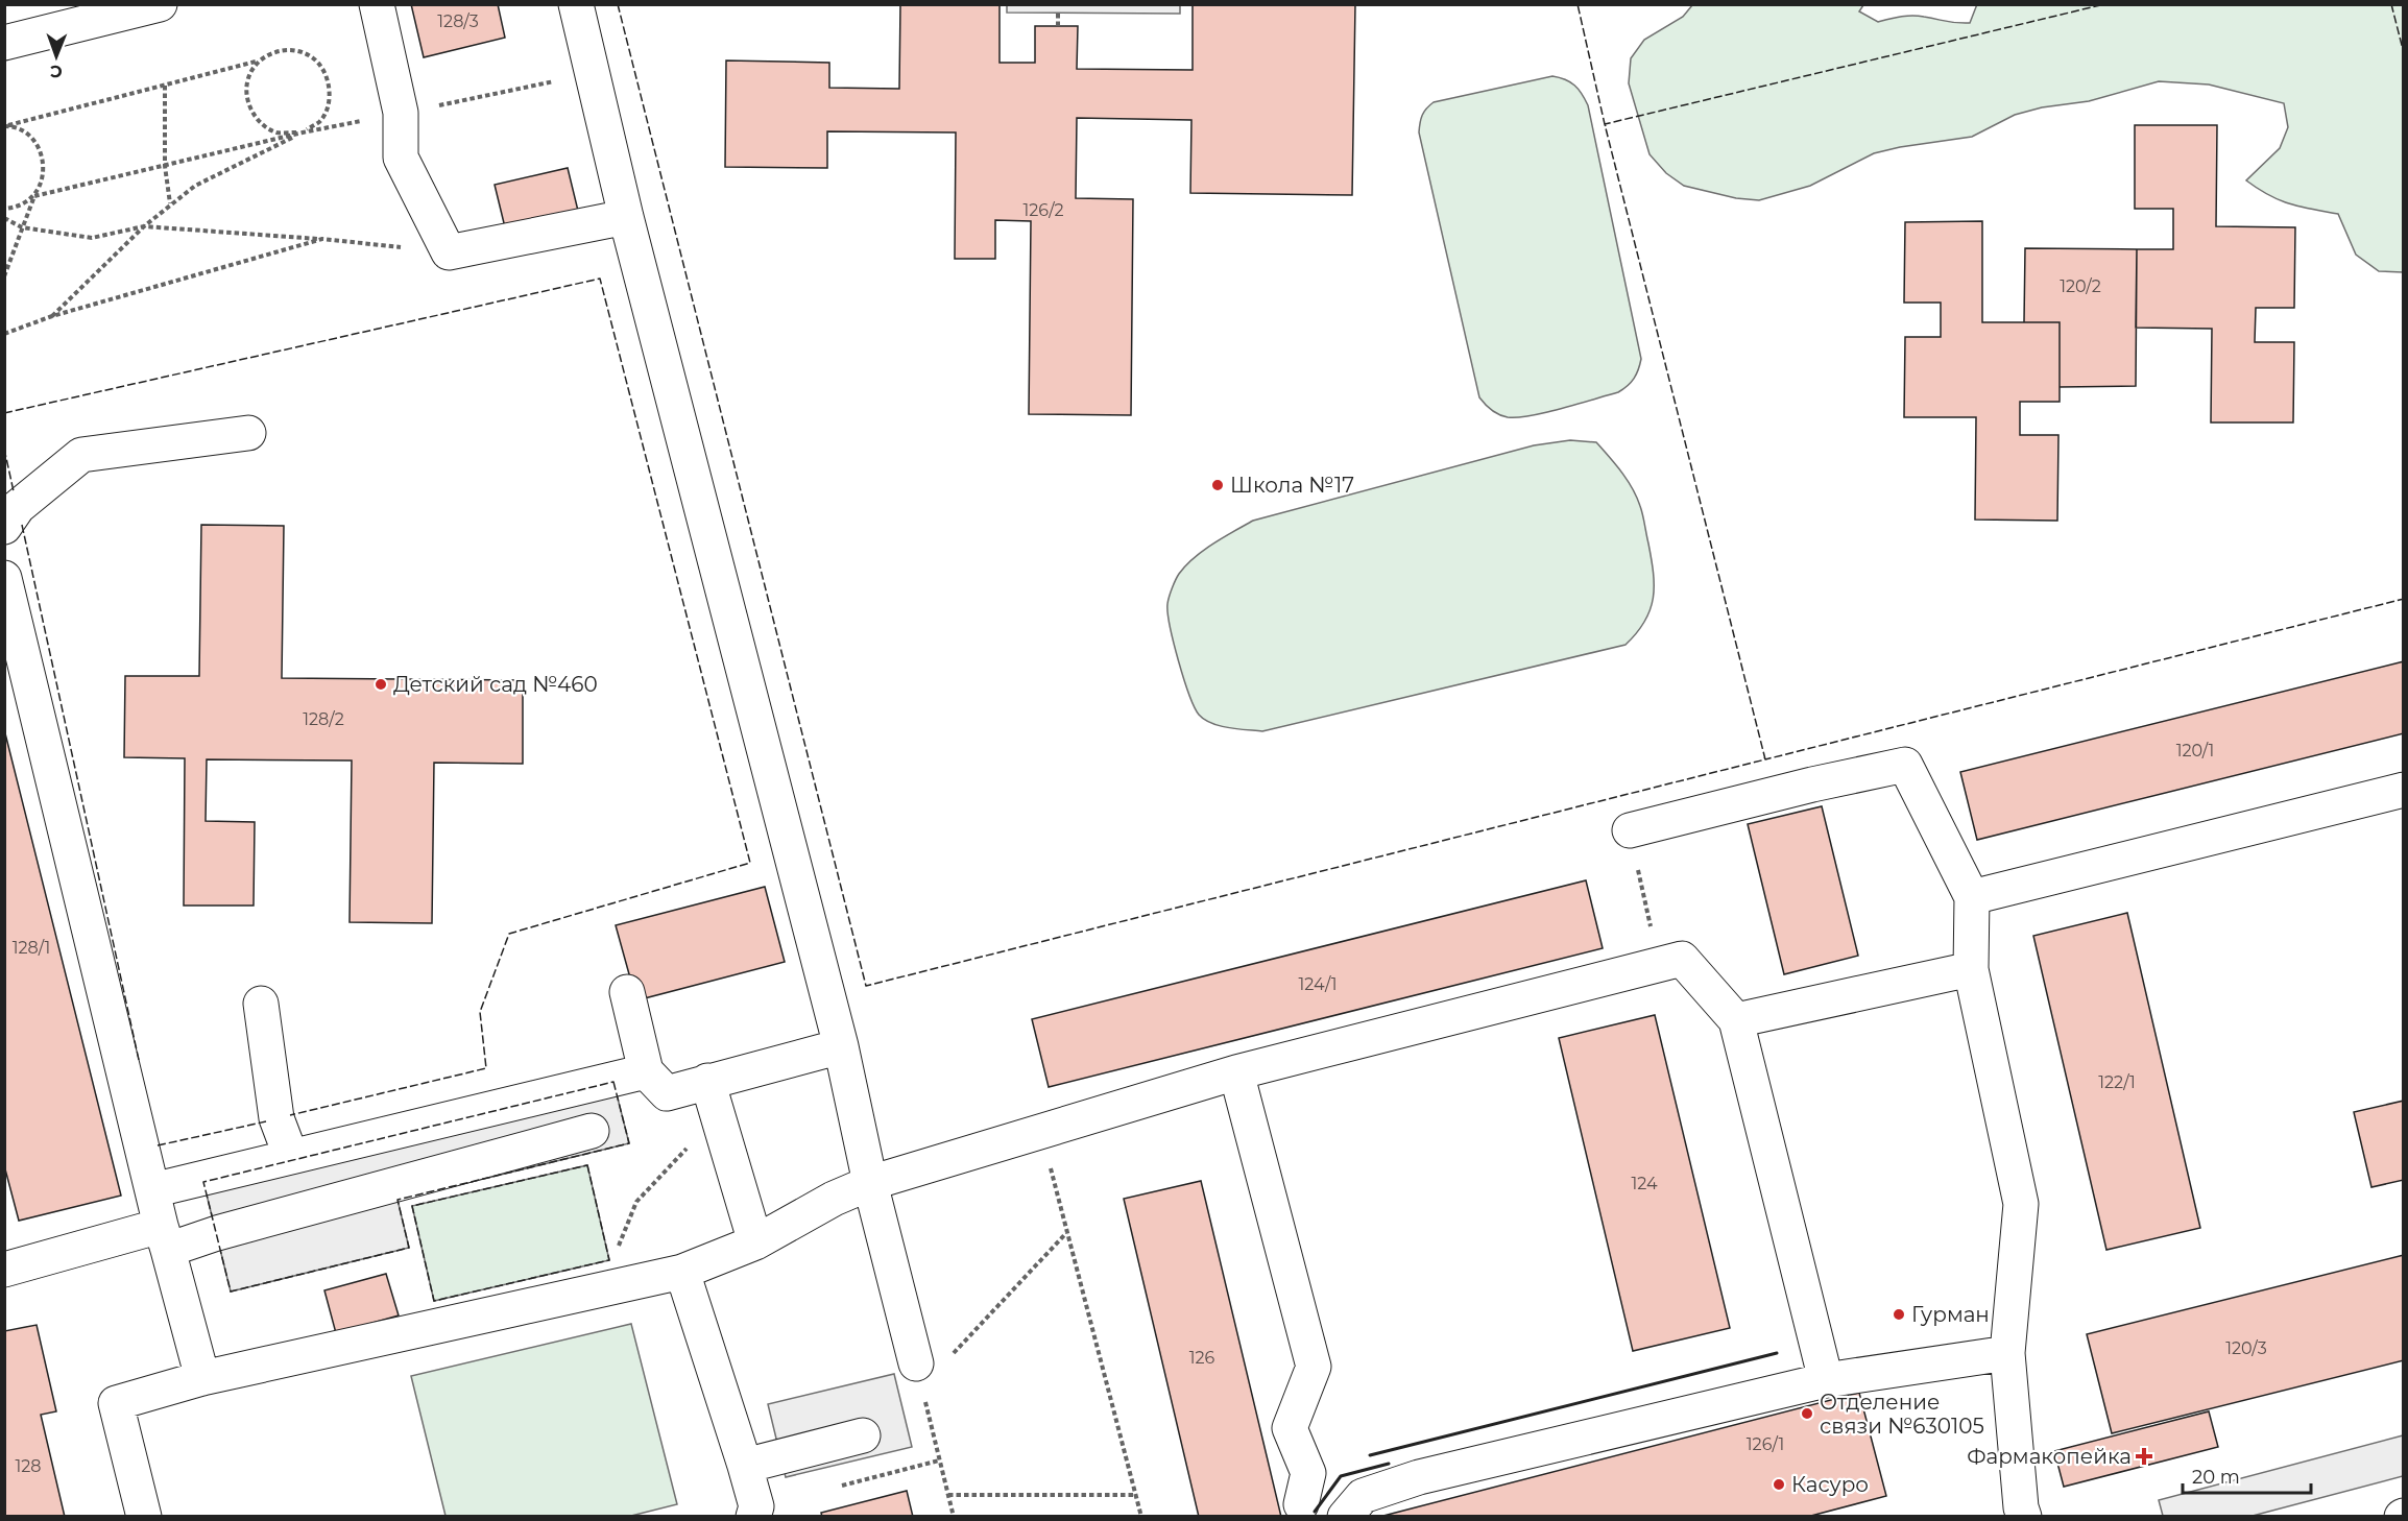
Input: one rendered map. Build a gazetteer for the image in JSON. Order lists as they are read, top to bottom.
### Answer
{
  "places": {
    "other": [
      "Школа №17",
      "Детский сад №460",
      "Гурман",
      "Отделение связи №630105",
      "Касуро"
    ],
    "health": ["Фармакопейка"]
  },
  "house_numbers": [
    "128/3",
    "126/2",
    "120/2",
    "128/2",
    "120/1",
    "128/1",
    "124/1",
    "122/1",
    "124",
    "120/3",
    "126",
    "126/1",
    "128"
  ],
  "scale_bar": "20 m",
  "north": "bottom"
}
